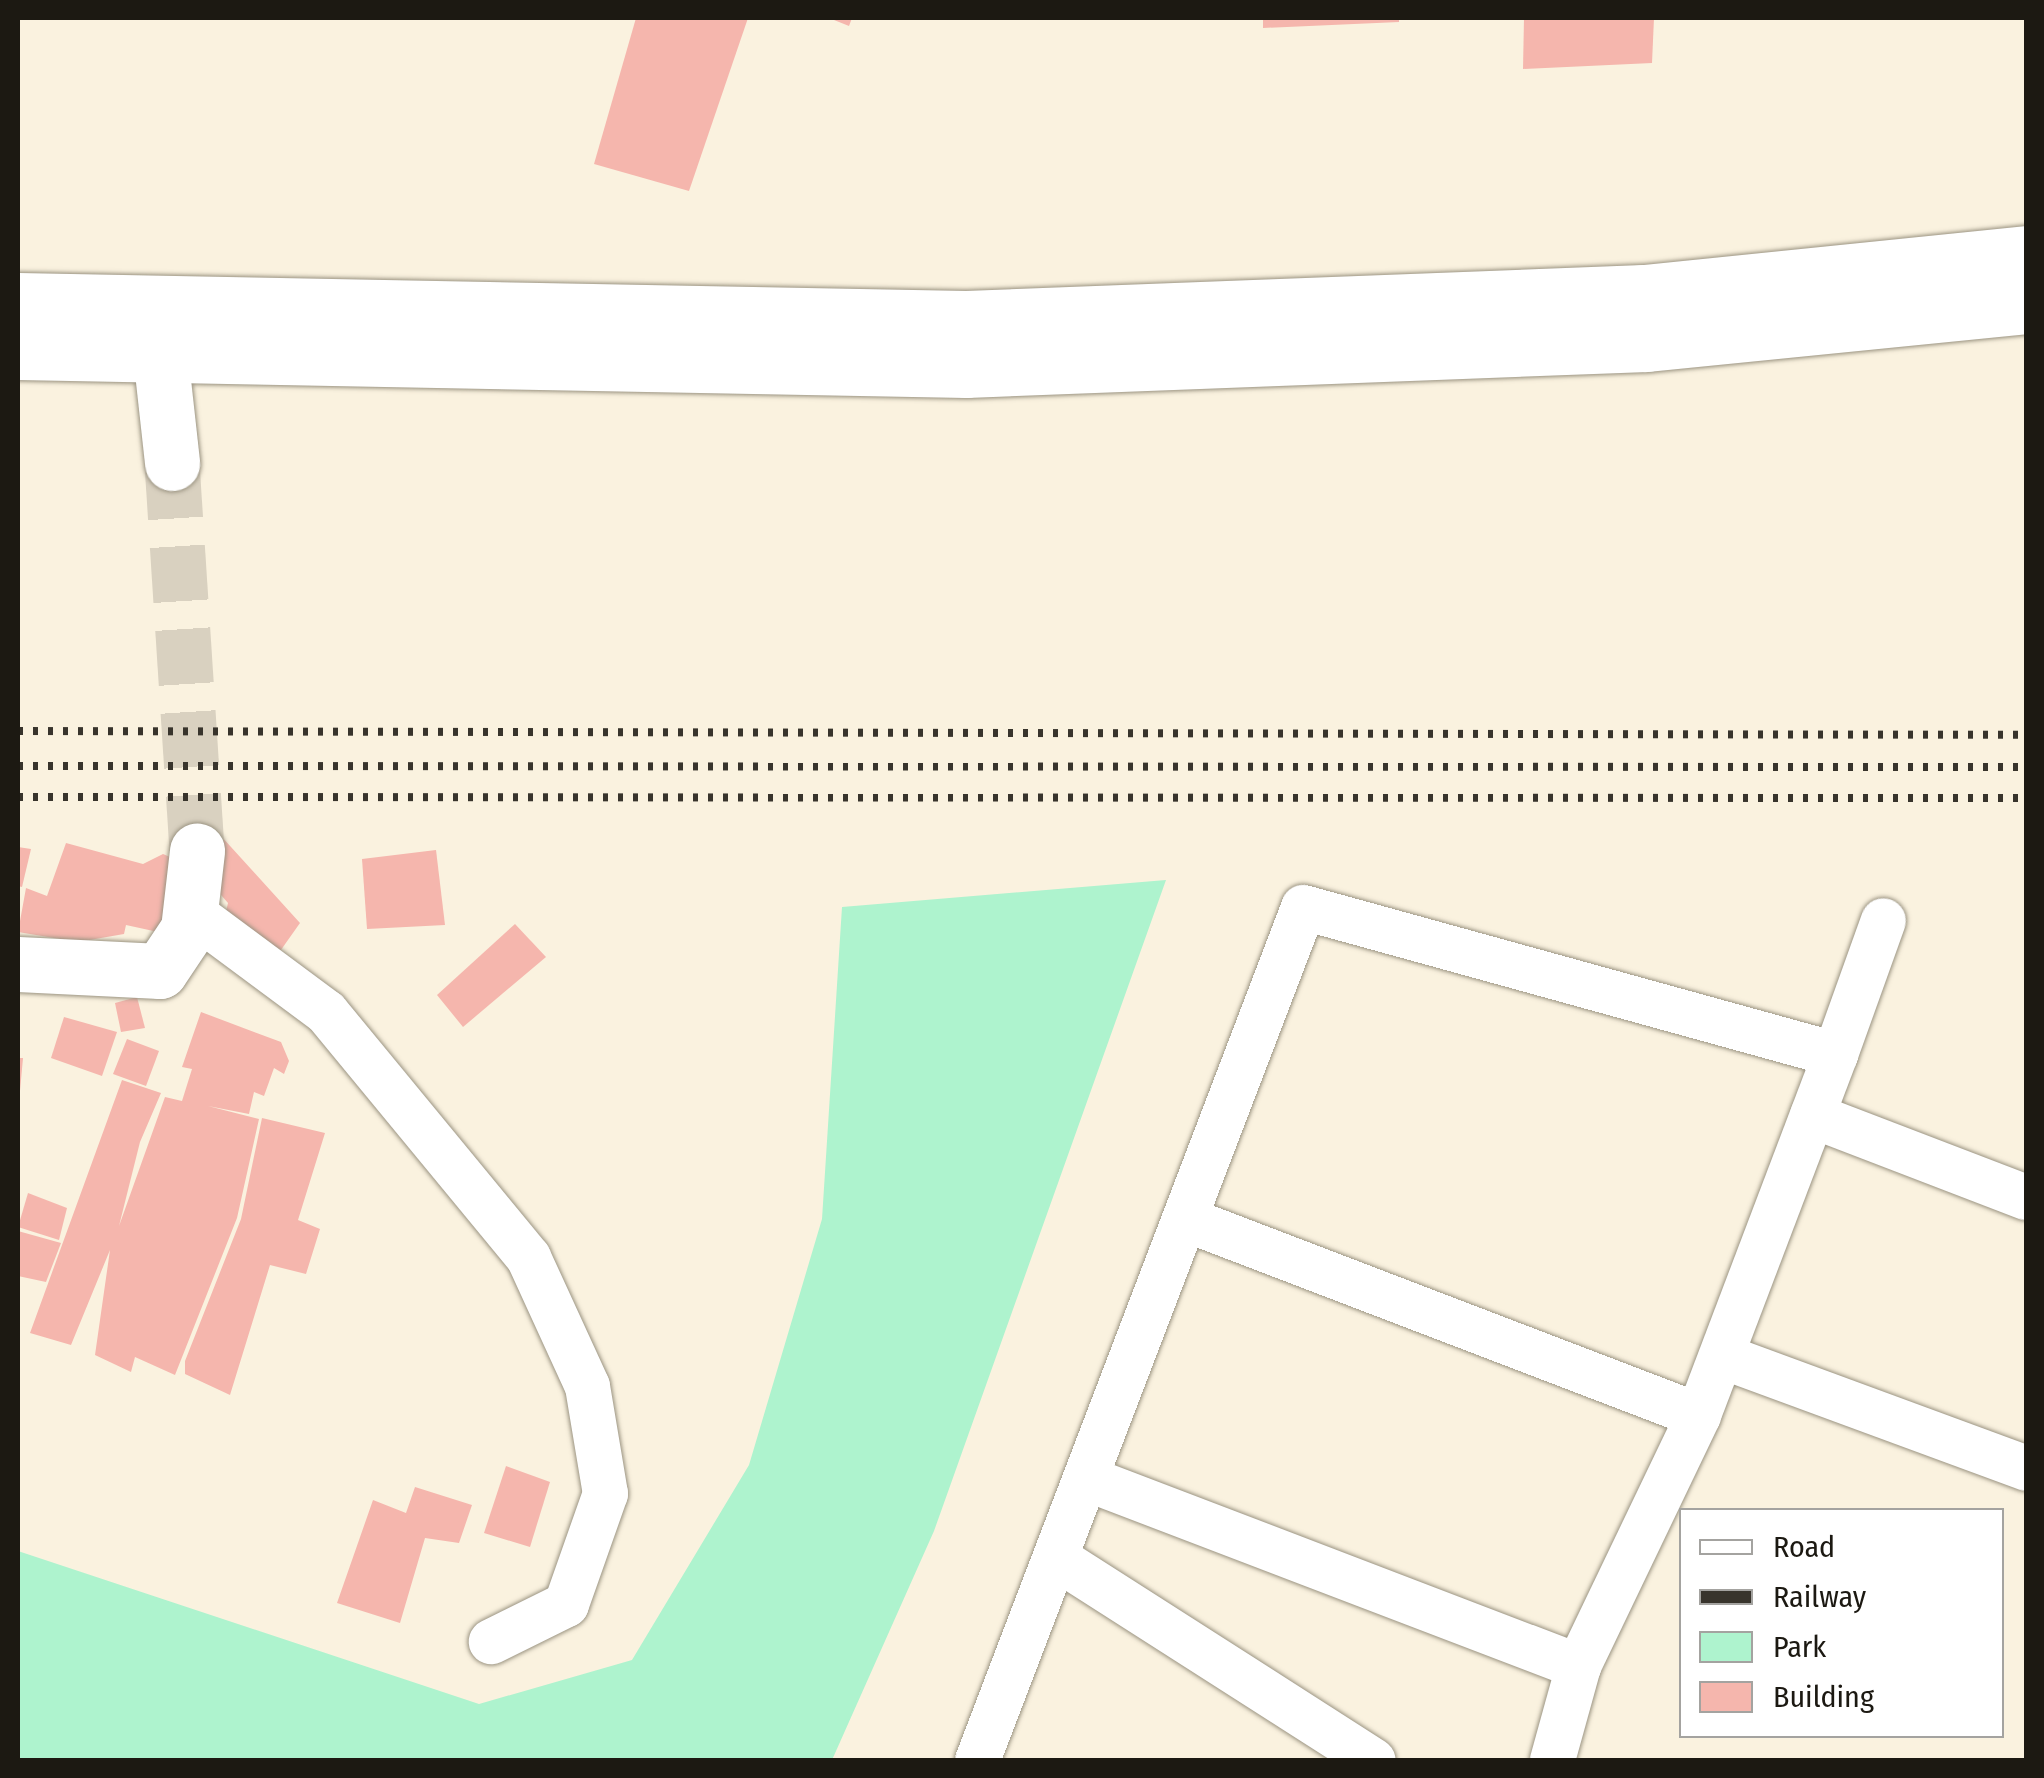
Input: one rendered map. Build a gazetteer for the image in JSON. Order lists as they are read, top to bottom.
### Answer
{
  "legend": [
    "Road",
    "Railway",
    "Park",
    "Building"
  ]
}
